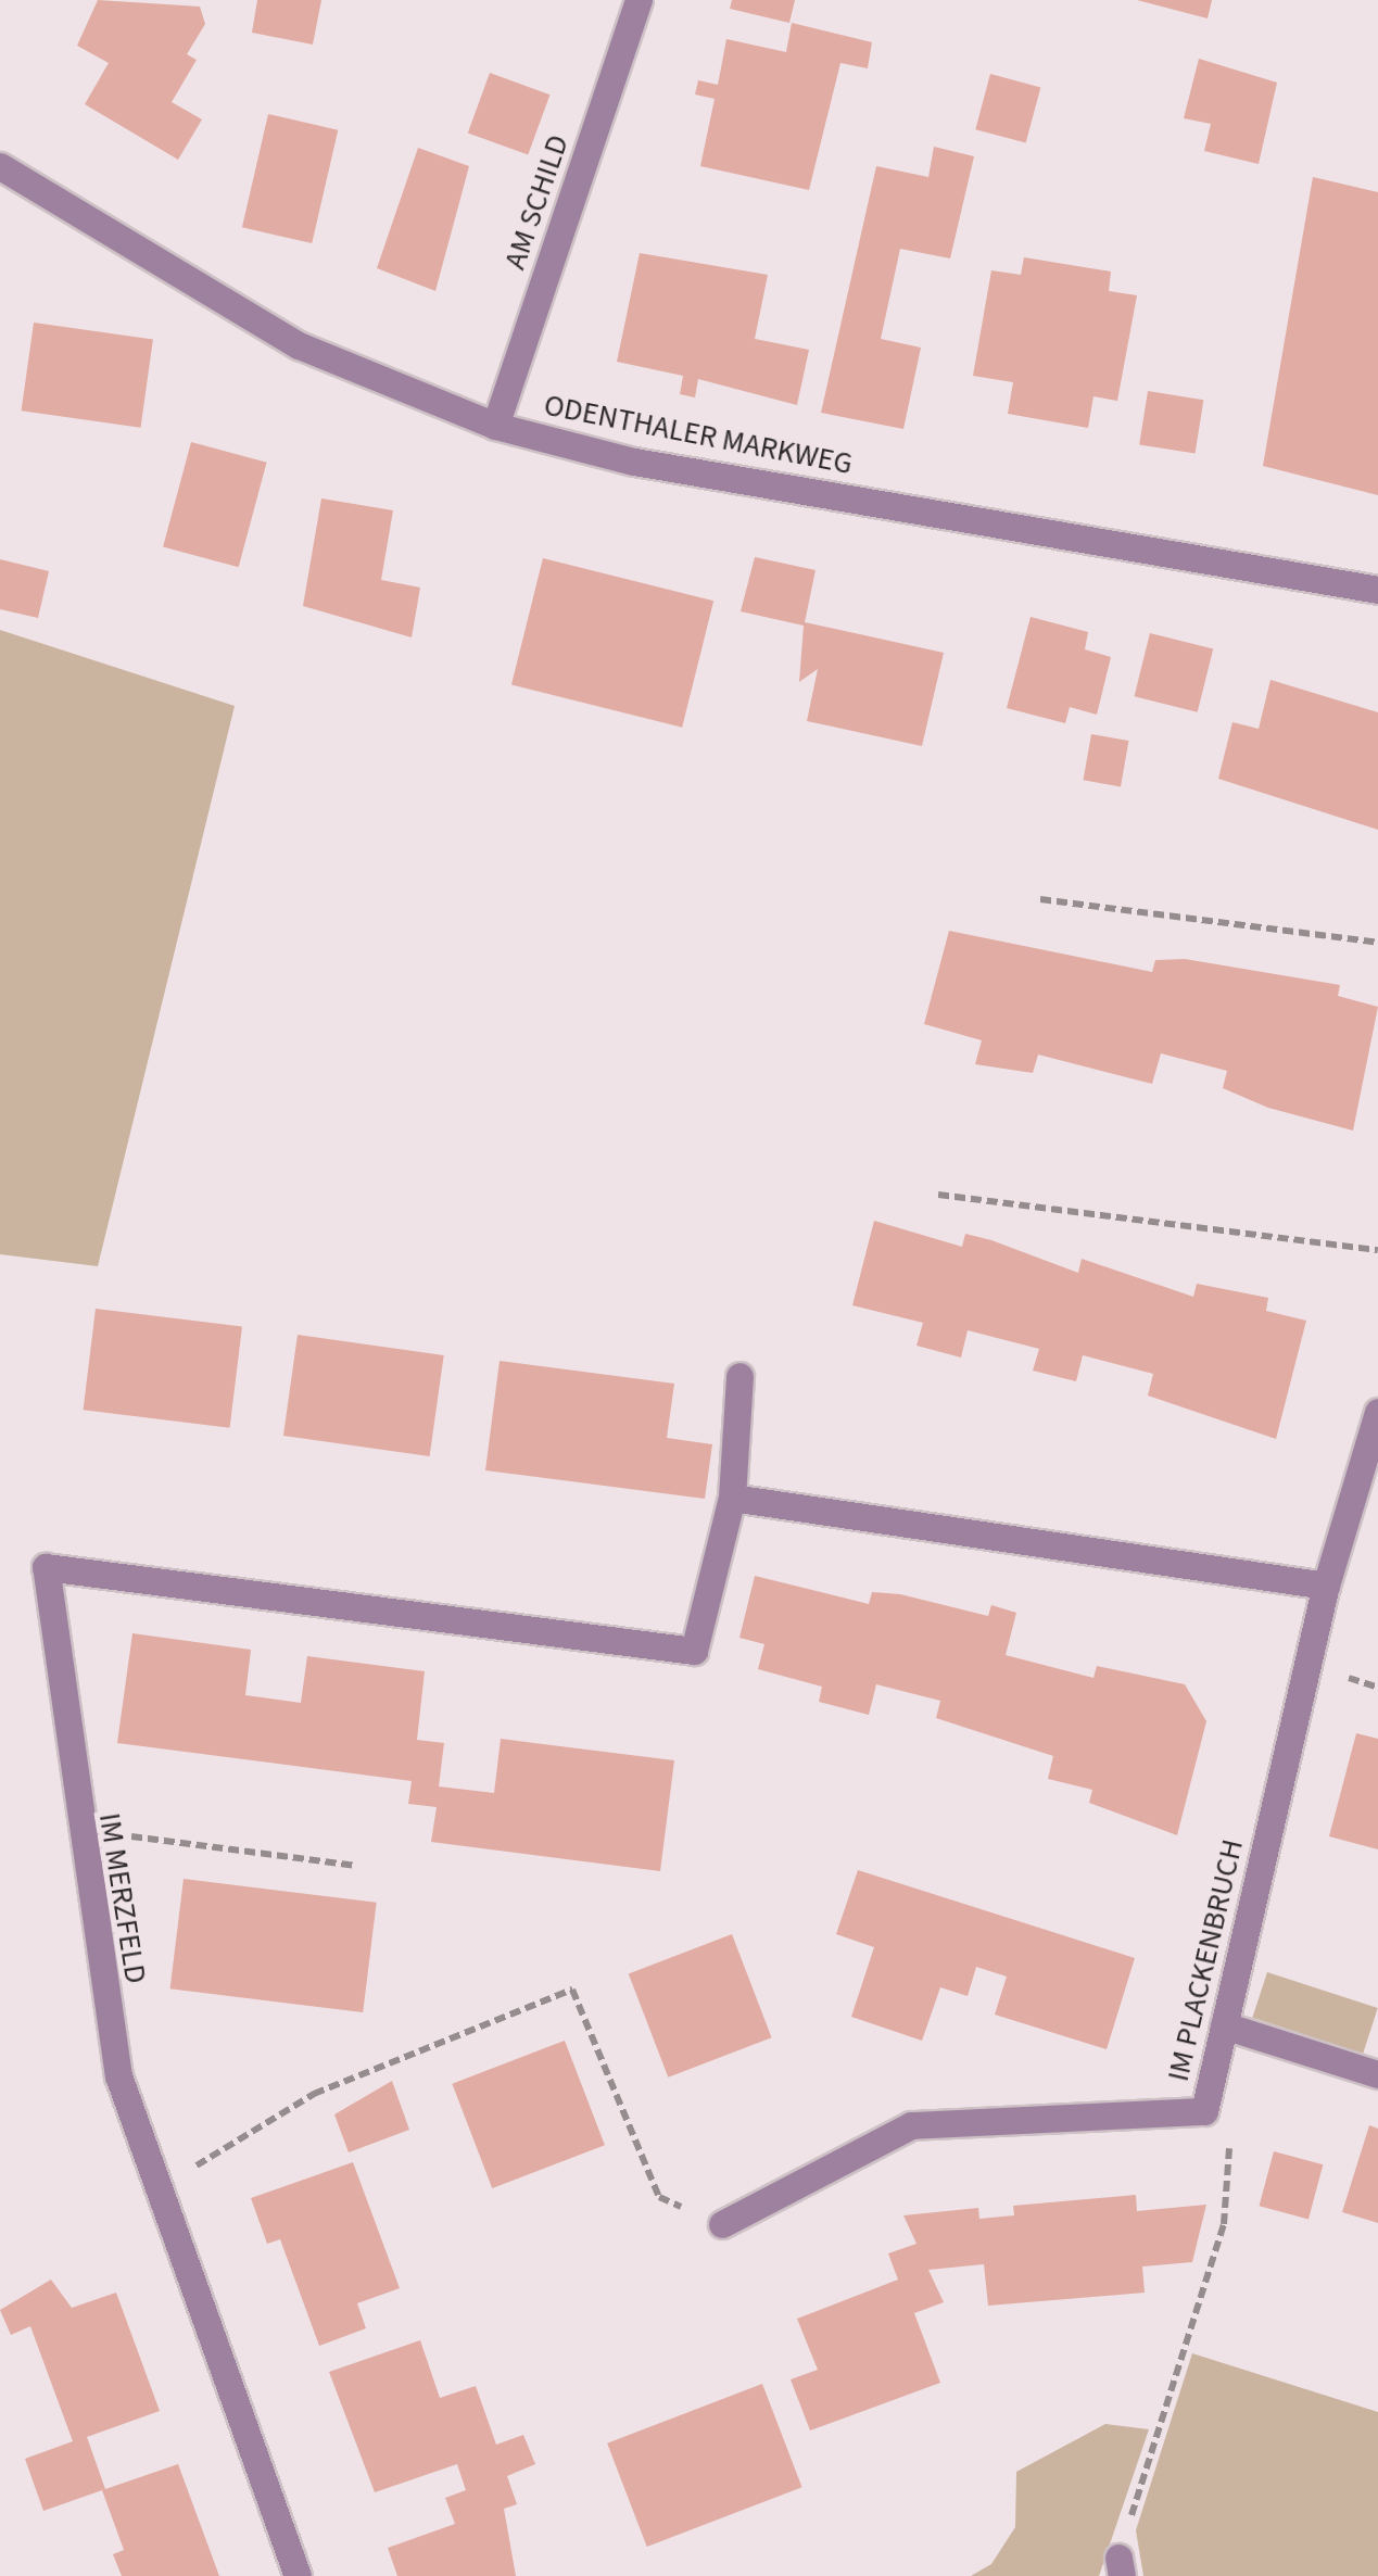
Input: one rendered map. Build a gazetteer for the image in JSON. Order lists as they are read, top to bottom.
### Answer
{
  "streets": {
    "street": [
      "AM SCHILD",
      "ODENTHALER MARKWEG",
      "IM MERZFELD",
      "IM PLACKENBRUCH"
    ]
  },
  "crossings": [
    ["AM SCHILD", "ODENTHALER MARKWEG"]
  ]
}
